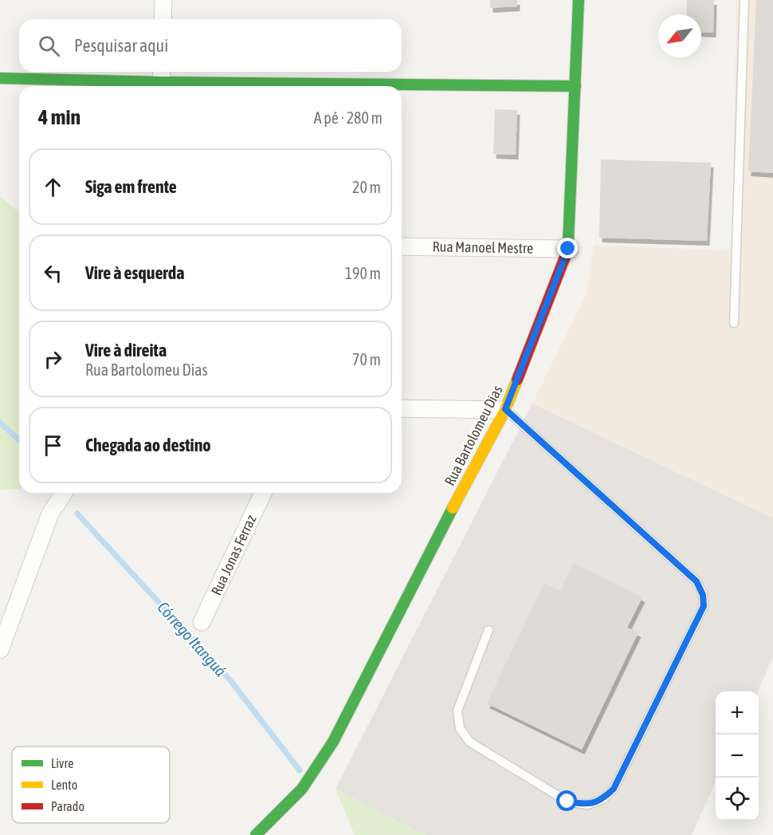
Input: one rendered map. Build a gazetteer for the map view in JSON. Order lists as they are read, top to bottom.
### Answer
{
  "streets": {
    "street": ["Rua Manoel Mestre", "Rua Bartolomeu Dias", "Rua Jonas Ferraz"]
  },
  "crossings": [
    ["Rua Manoel Mestre", "Rua Bartolomeu Dias"]
  ],
  "water": ["Córrego Itanguá"],
  "legend": ["Livre", "Lento", "Parado"],
  "north": "bottom left",
  "page": {
    "search": "Pesquisar aqui",
    "heading": ["4 min", "A pé · 280 m"],
    "list": [
      ["Siga em frente", "20 m"],
      ["Vire à esquerda", "190 m"],
      ["Vire à direita", "Rua Bartolomeu Dias", "70 m"],
      "Chegada ao destino"
    ],
    "map_buttons": ["+", "−"]
  }
}
